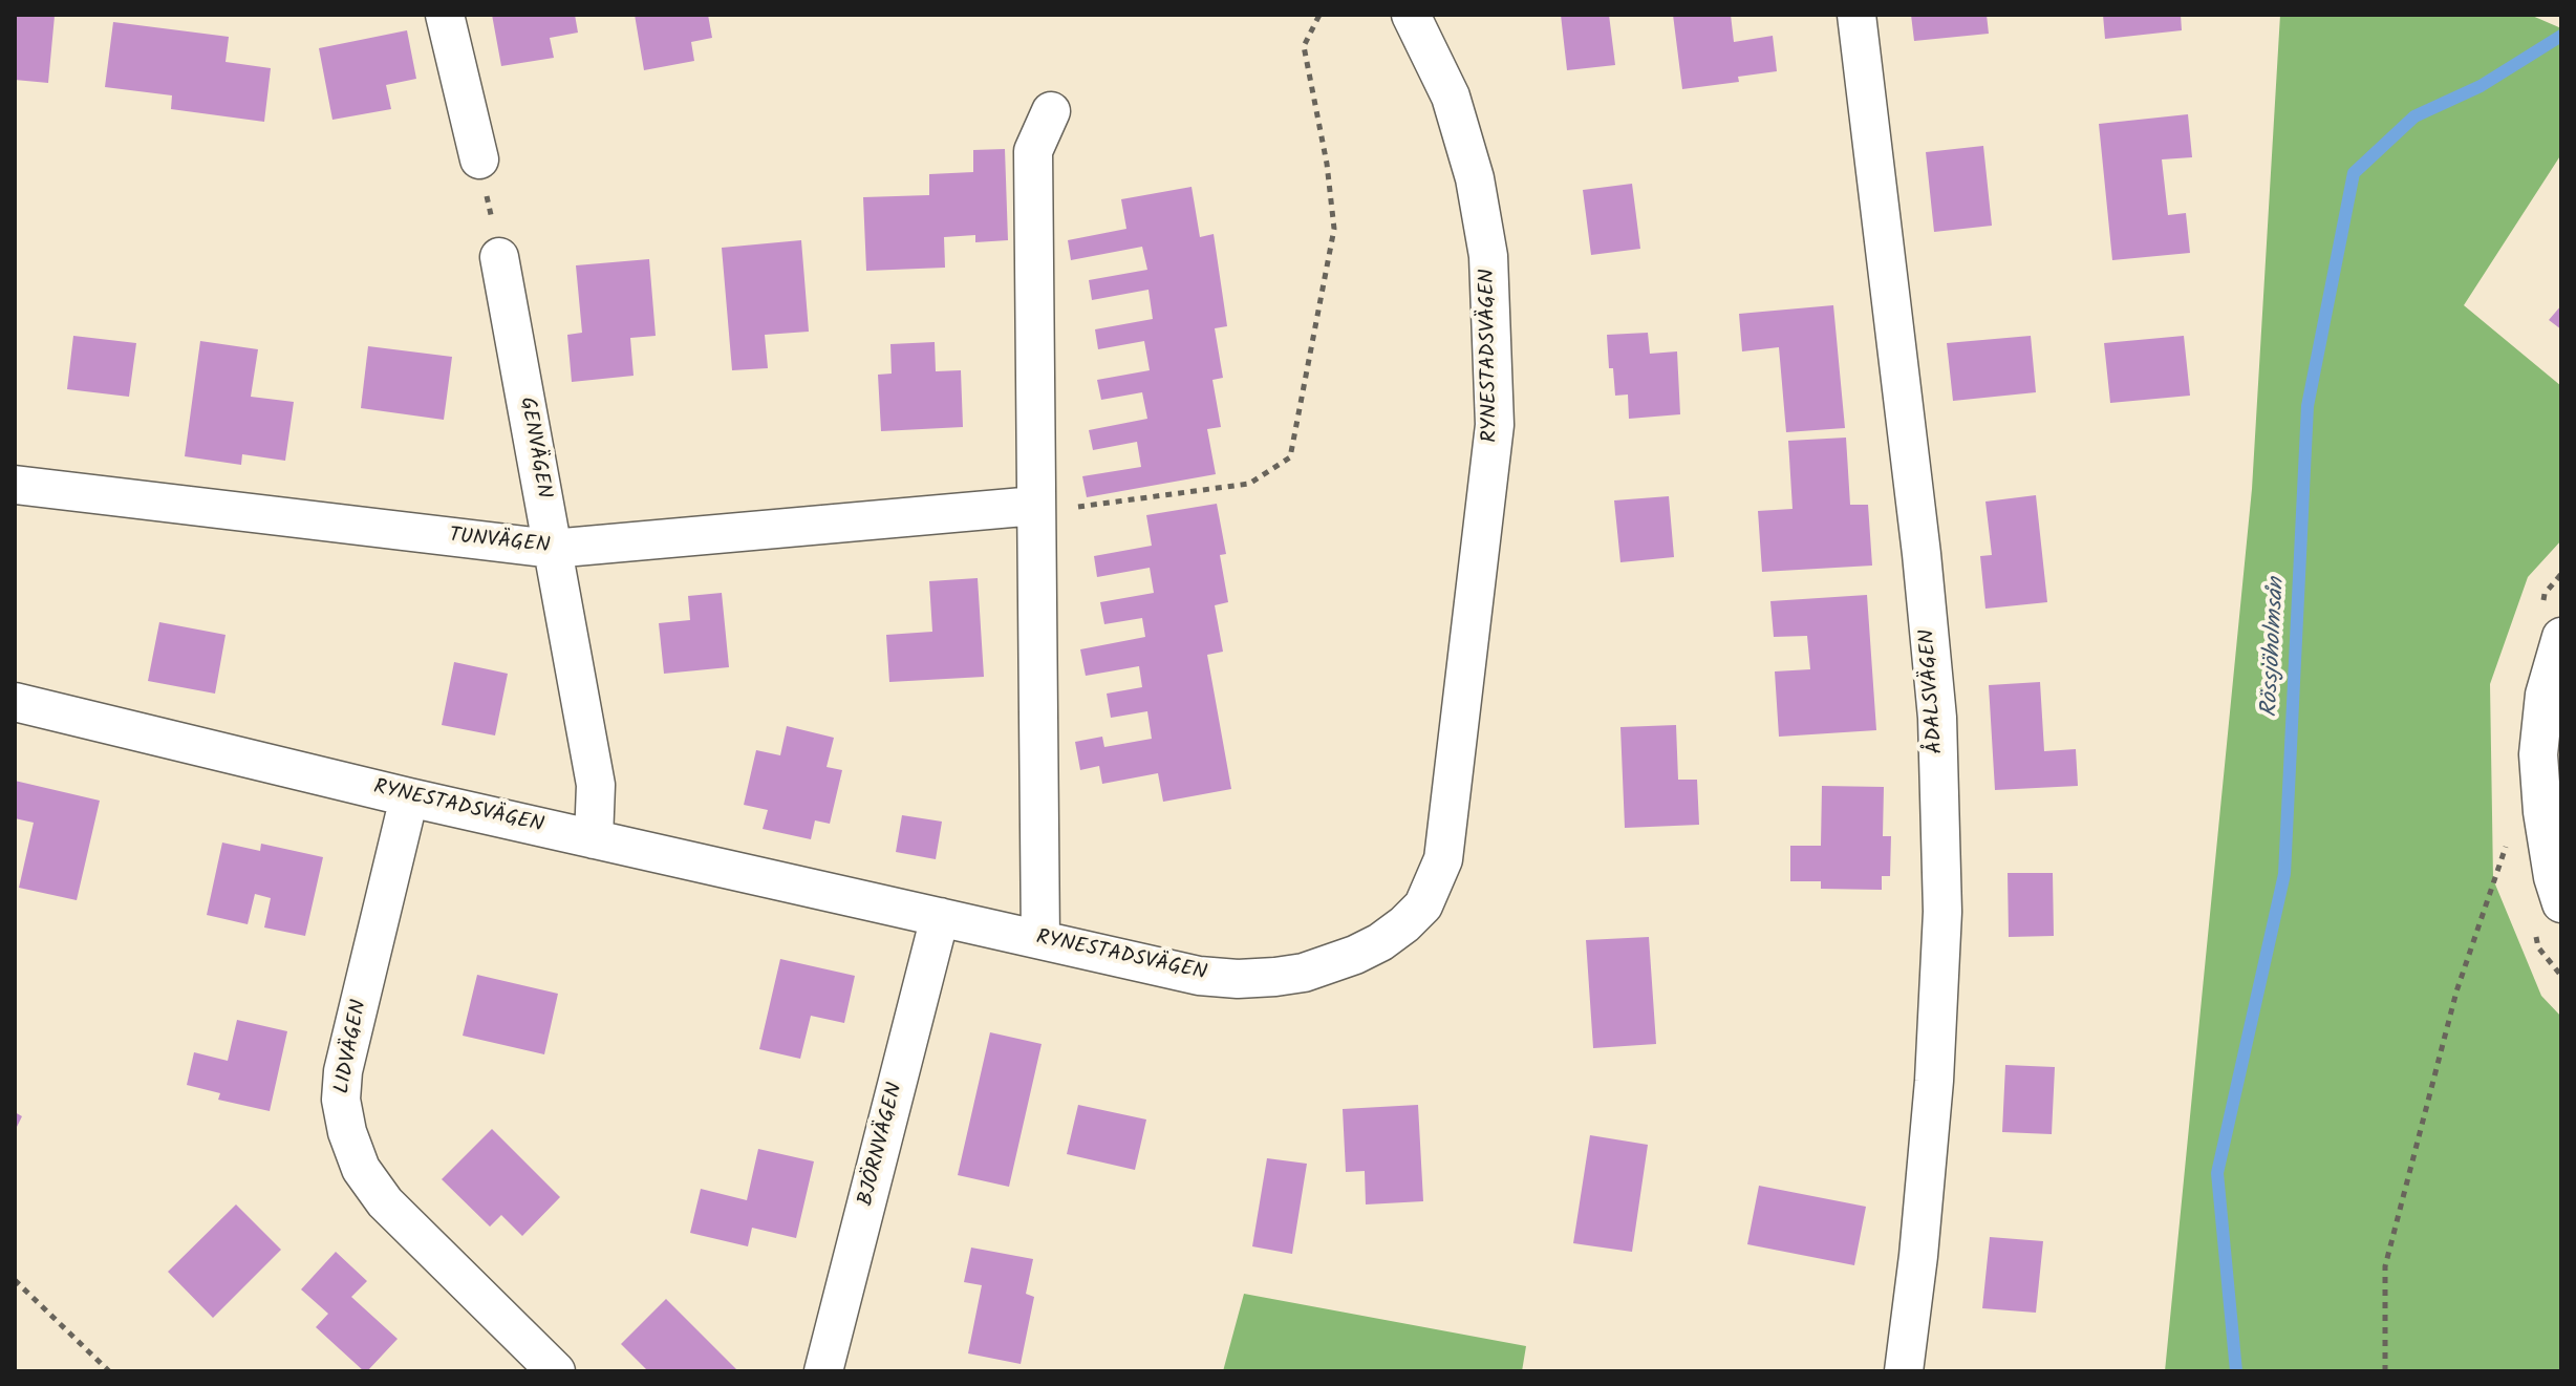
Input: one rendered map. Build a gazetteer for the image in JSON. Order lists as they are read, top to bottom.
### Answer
{
  "streets": {
    "street": [
      "RYNESTADSVÄGEN",
      "GENVÄGEN",
      "TUNVÄGEN",
      "ÅDALSVÄGEN",
      "LIDVÄGEN",
      "BJÖRNVÄGEN"
    ]
  },
  "crossings": [
    ["RYNESTADSVÄGEN", "GENVÄGEN"],
    ["RYNESTADSVÄGEN", "LIDVÄGEN"],
    ["RYNESTADSVÄGEN", "BJÖRNVÄGEN"],
    ["GENVÄGEN", "TUNVÄGEN"]
  ],
  "water": ["Rössjöholmsån"]
}
